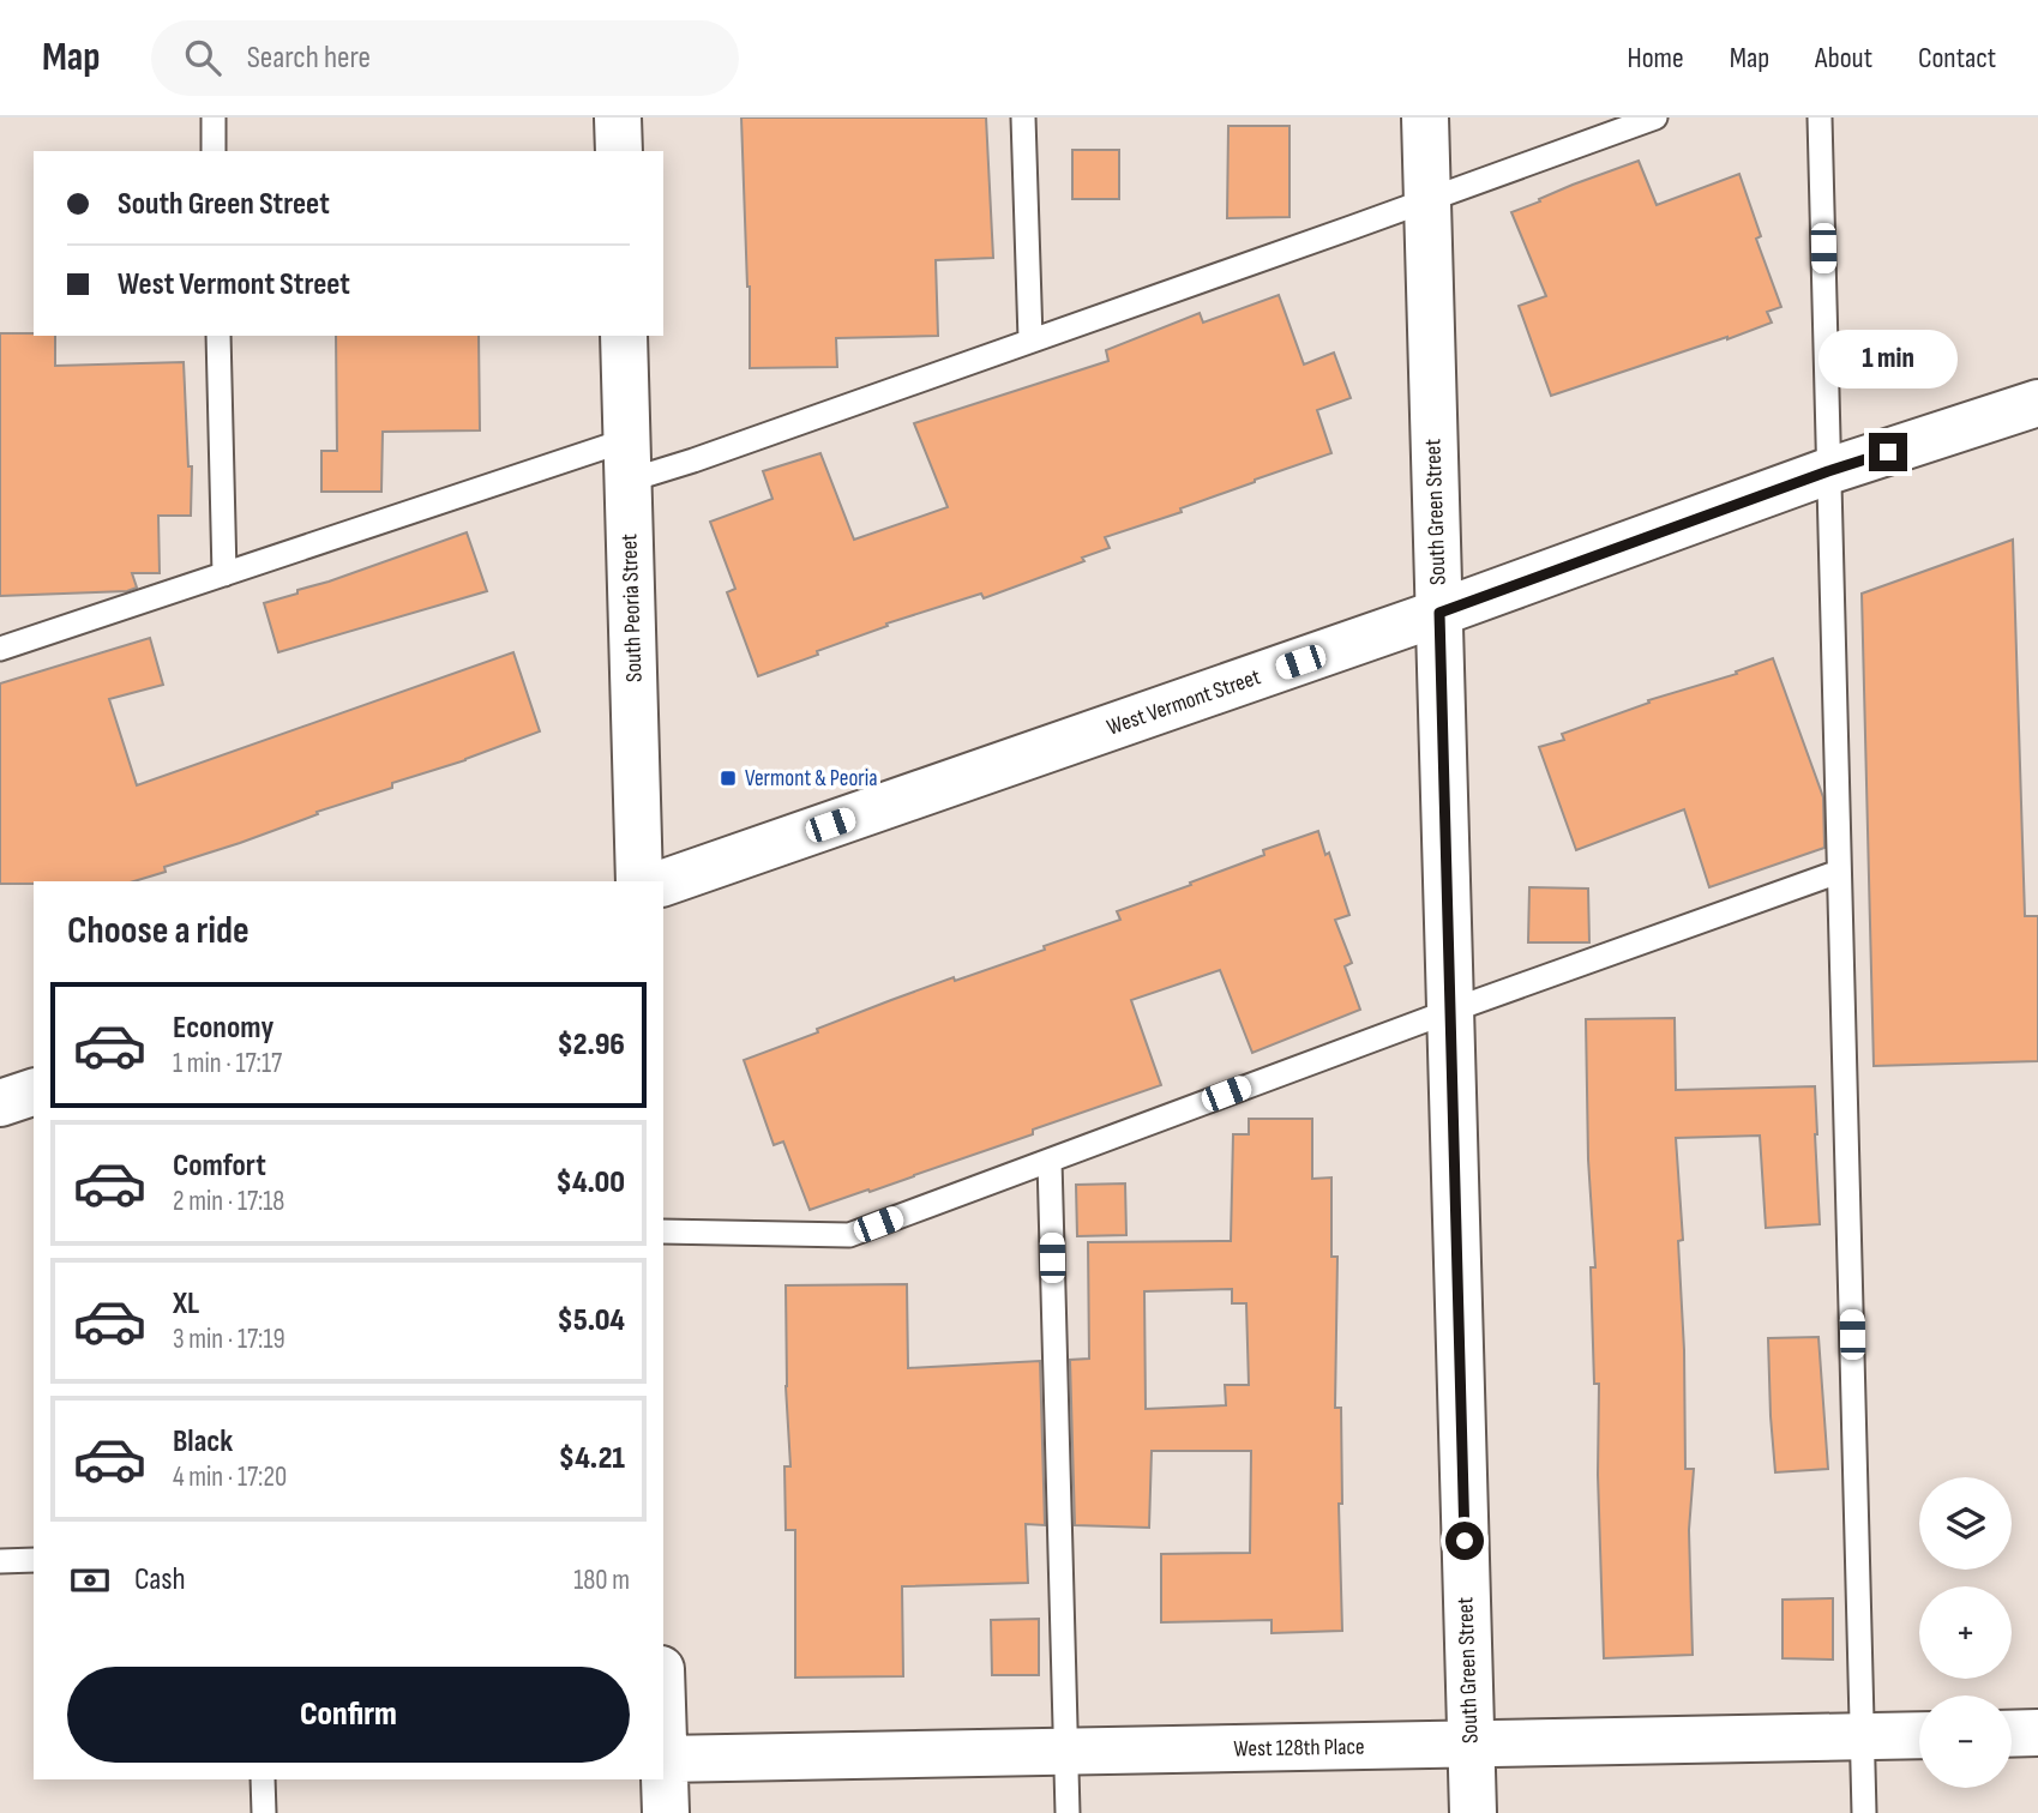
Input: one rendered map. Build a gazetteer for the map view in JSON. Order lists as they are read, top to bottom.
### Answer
{
  "streets": {
    "street": [
      "South Green Street",
      "South Peoria Street",
      "West Vermont Street",
      "West 128th Place"
    ]
  },
  "crossings": [
    ["South Green Street", "West Vermont Street"],
    ["South Green Street", "West 128th Place"]
  ],
  "places": {
    "transit": ["Vermont & Peoria"]
  },
  "page": {
    "header": "Map",
    "search": "Search here",
    "nav": [
      "Home",
      "Map",
      "About",
      "Contact"
    ],
    "banner": ["South Green Street", "West Vermont Street"],
    "bubble": "1 min",
    "heading": "Choose a ride",
    "list": [
      {
        "name": "Economy",
        "note": "1 min · 17:17",
        "value": "$2.96"
      },
      {
        "name": "Comfort",
        "note": "2 min · 17:18",
        "value": "$4.00"
      },
      {
        "name": "XL",
        "note": "3 min · 17:19",
        "value": "$5.04"
      },
      {
        "name": "Black",
        "note": "4 min · 17:20",
        "value": "$4.21"
      }
    ],
    "map_buttons": ["+", "−"],
    "pay": ["Cash", "180 m"],
    "buttons": "Confirm"
  }
}
